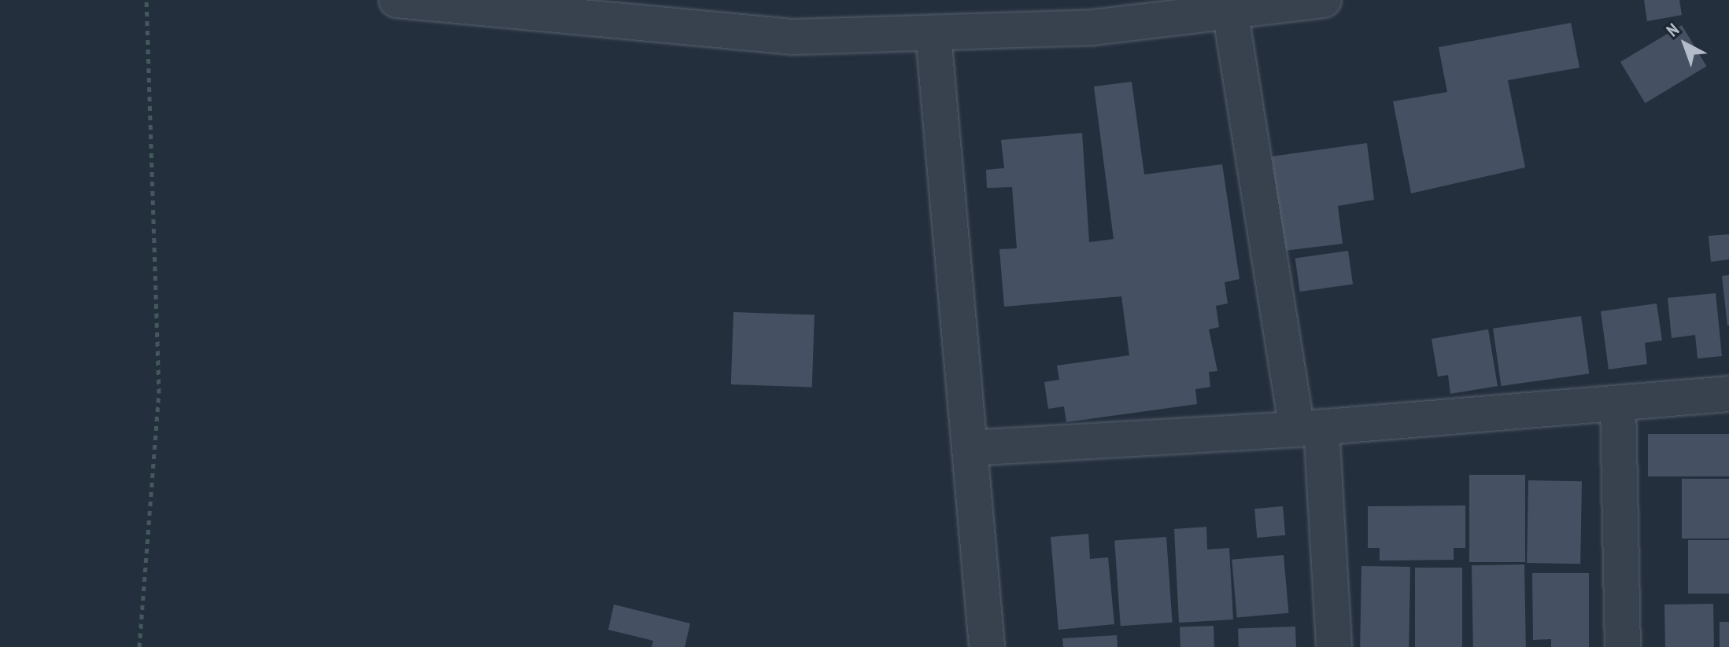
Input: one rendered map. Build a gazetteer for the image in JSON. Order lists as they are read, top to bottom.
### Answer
{
  "north": "top left"
}
